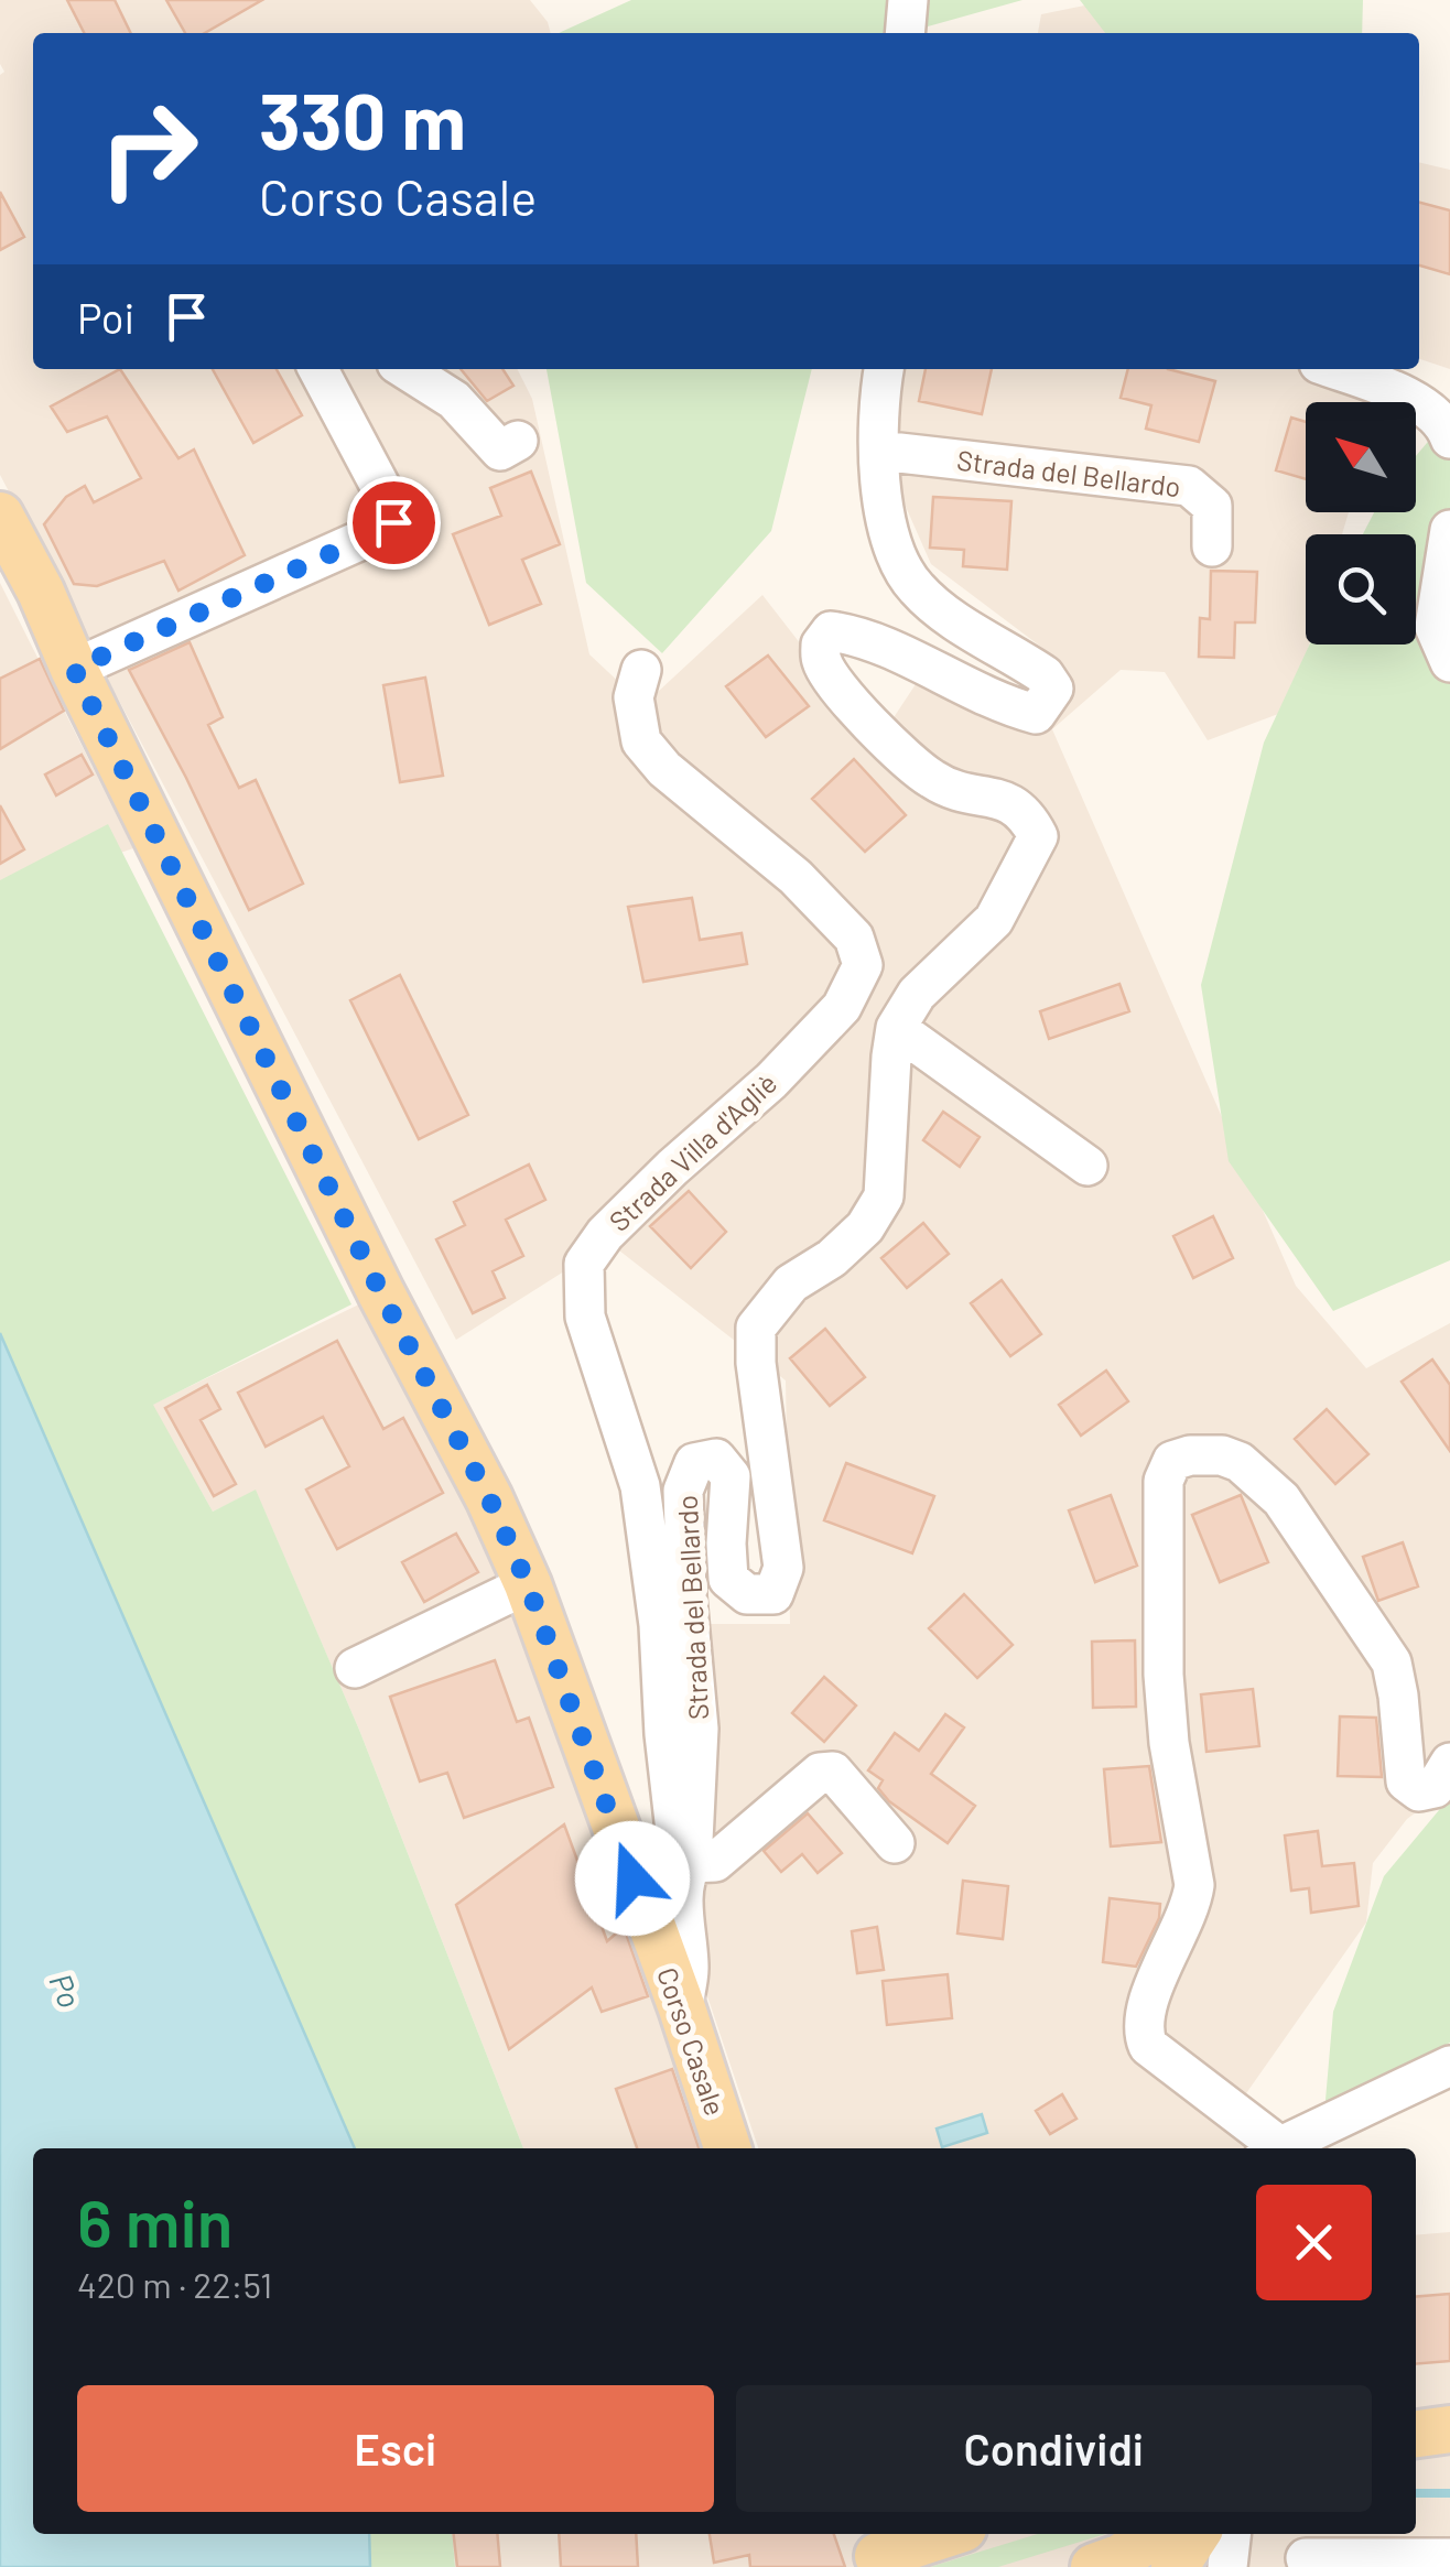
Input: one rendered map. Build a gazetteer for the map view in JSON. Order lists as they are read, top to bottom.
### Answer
{
  "streets": {
    "main road": ["Corso Casale"],
    "street": ["Strada del Bellardo", "Strada Villa d'Agliè"]
  },
  "crossings": [
    ["Strada del Bellardo", "Strada Villa d'Agliè"],
    ["Strada del Bellardo", "Corso Casale"]
  ],
  "water": ["Po"],
  "north": "top left",
  "page": {
    "turn": ["330 m", "Corso Casale"],
    "then": "Poi",
    "heading": ["6 min", "420 m · 22:51"],
    "buttons": ["Esci", "Condividi"]
  }
}
